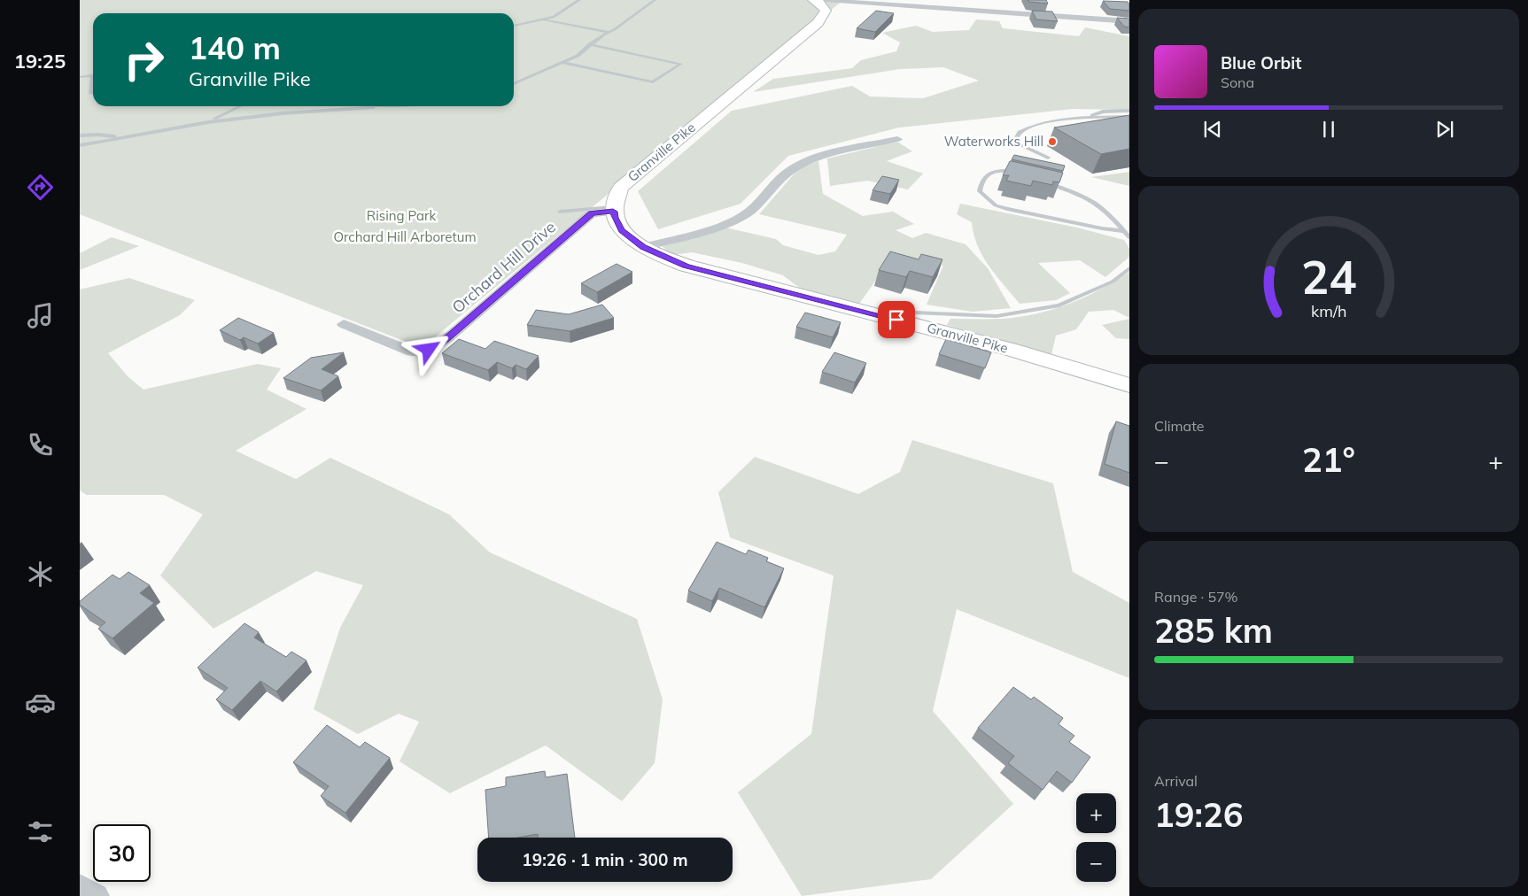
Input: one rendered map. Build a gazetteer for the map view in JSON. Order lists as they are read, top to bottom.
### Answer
{
  "streets": {
    "highway": ["Granville Pike"],
    "street": ["Orchard Hill Drive"]
  },
  "crossings": [
    ["Granville Pike", "Orchard Hill Drive"]
  ],
  "parks": ["Rising Park", "Orchard Hill Arboretum"],
  "places": ["Waterworks Hill"],
  "page": {
    "tabs": "19:25",
    "turn": ["140 m", "Granville Pike"],
    "song": ["Blue Orbit", "Sona"],
    "tile": [
      "Climate",
      ["Range · 57%", "285 km"],
      ["Arrival", "19:26"]
    ],
    "heat": ["−", "21°", "+"],
    "map_buttons": ["+", "−"],
    "limit": "30",
    "trip": "19:26 · 1 min · 300 m",
    "gauge": ["24", "km/h"]
  }
}
